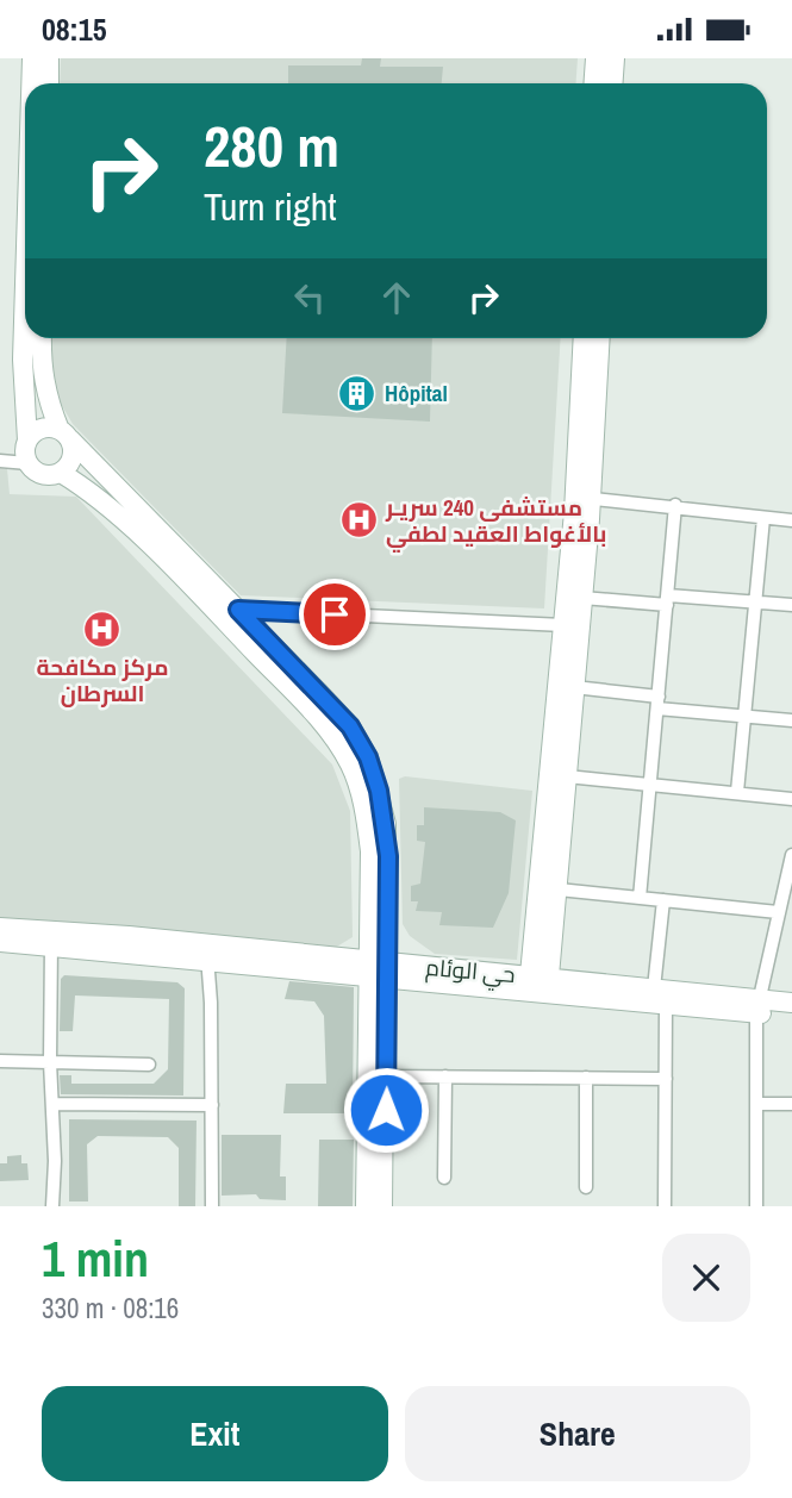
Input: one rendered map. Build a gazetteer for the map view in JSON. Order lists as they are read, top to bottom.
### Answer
{
  "streets": {
    "street": ["حي الوئام"]
  },
  "places": {
    "building": ["Hôpital"],
    "hospital": ["مستشفى 240 سريـر بالأغواط العقيد لطفي", "مركز مكافحة السرطان"]
  },
  "page": {
    "status": "08:15",
    "turn": ["280 m", "Turn right"],
    "heading": ["1 min", "330 m · 08:16"],
    "buttons": ["Exit", "Share"]
  }
}
